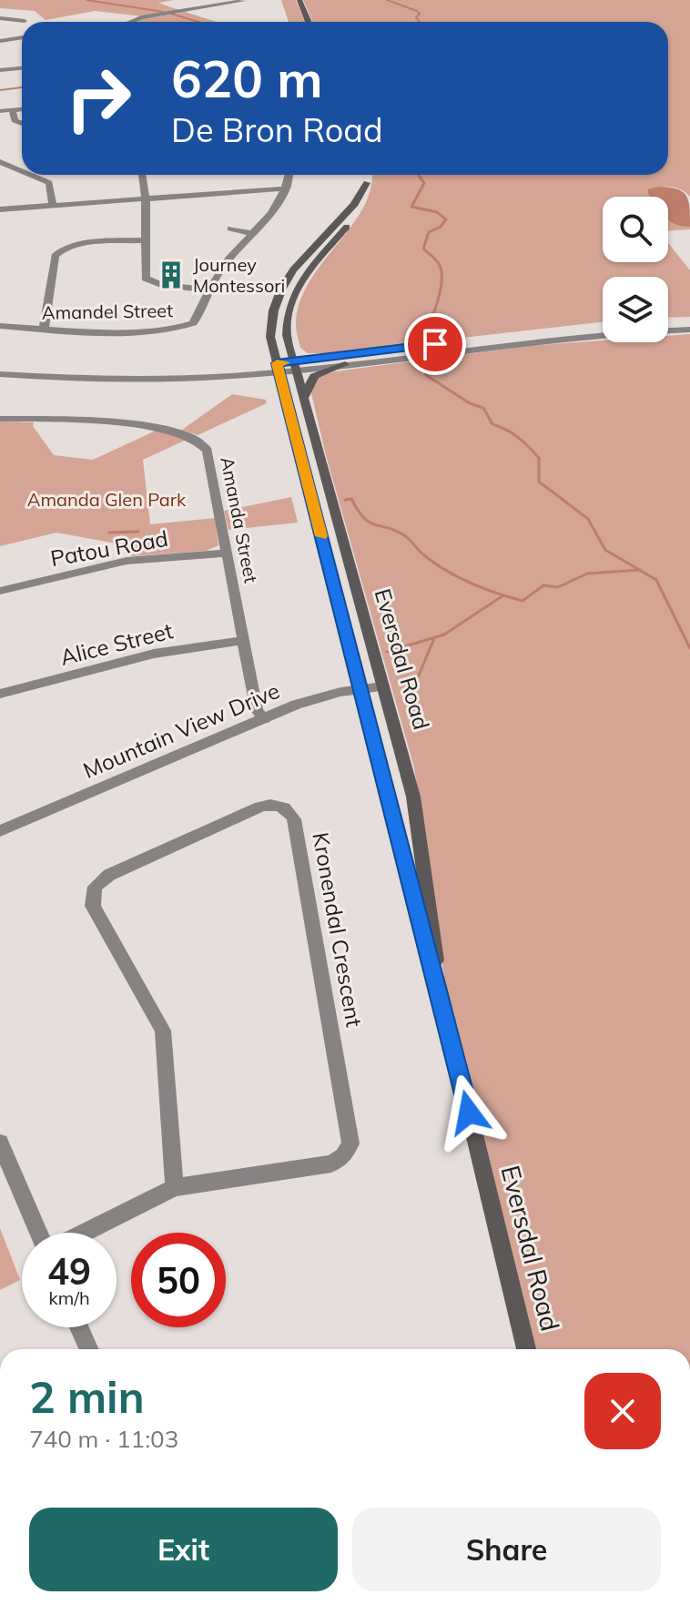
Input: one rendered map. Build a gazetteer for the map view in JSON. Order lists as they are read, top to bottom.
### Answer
{
  "streets": {
    "main road": ["Eversdal Road"],
    "street": [
      "Amandel Street",
      "Amanda Street",
      "Patou Road",
      "Alice Street",
      "Mountain View Drive",
      "Kronendal Crescent"
    ]
  },
  "crossings": [
    ["Amanda Street", "Patou Road"],
    ["Amanda Street", "Alice Street"],
    ["Amanda Street", "Mountain View Drive"],
    ["Eversdal Road", "Mountain View Drive"]
  ],
  "parks": ["Amanda Glen Park"],
  "places": {
    "building": ["Journey Montessori"]
  },
  "page": {
    "turn": ["620 m", "De Bron Road"],
    "speed": "49 km/h",
    "limit": "50",
    "heading": ["2 min", "740 m · 11:03"],
    "buttons": ["Exit", "Share"]
  }
}
